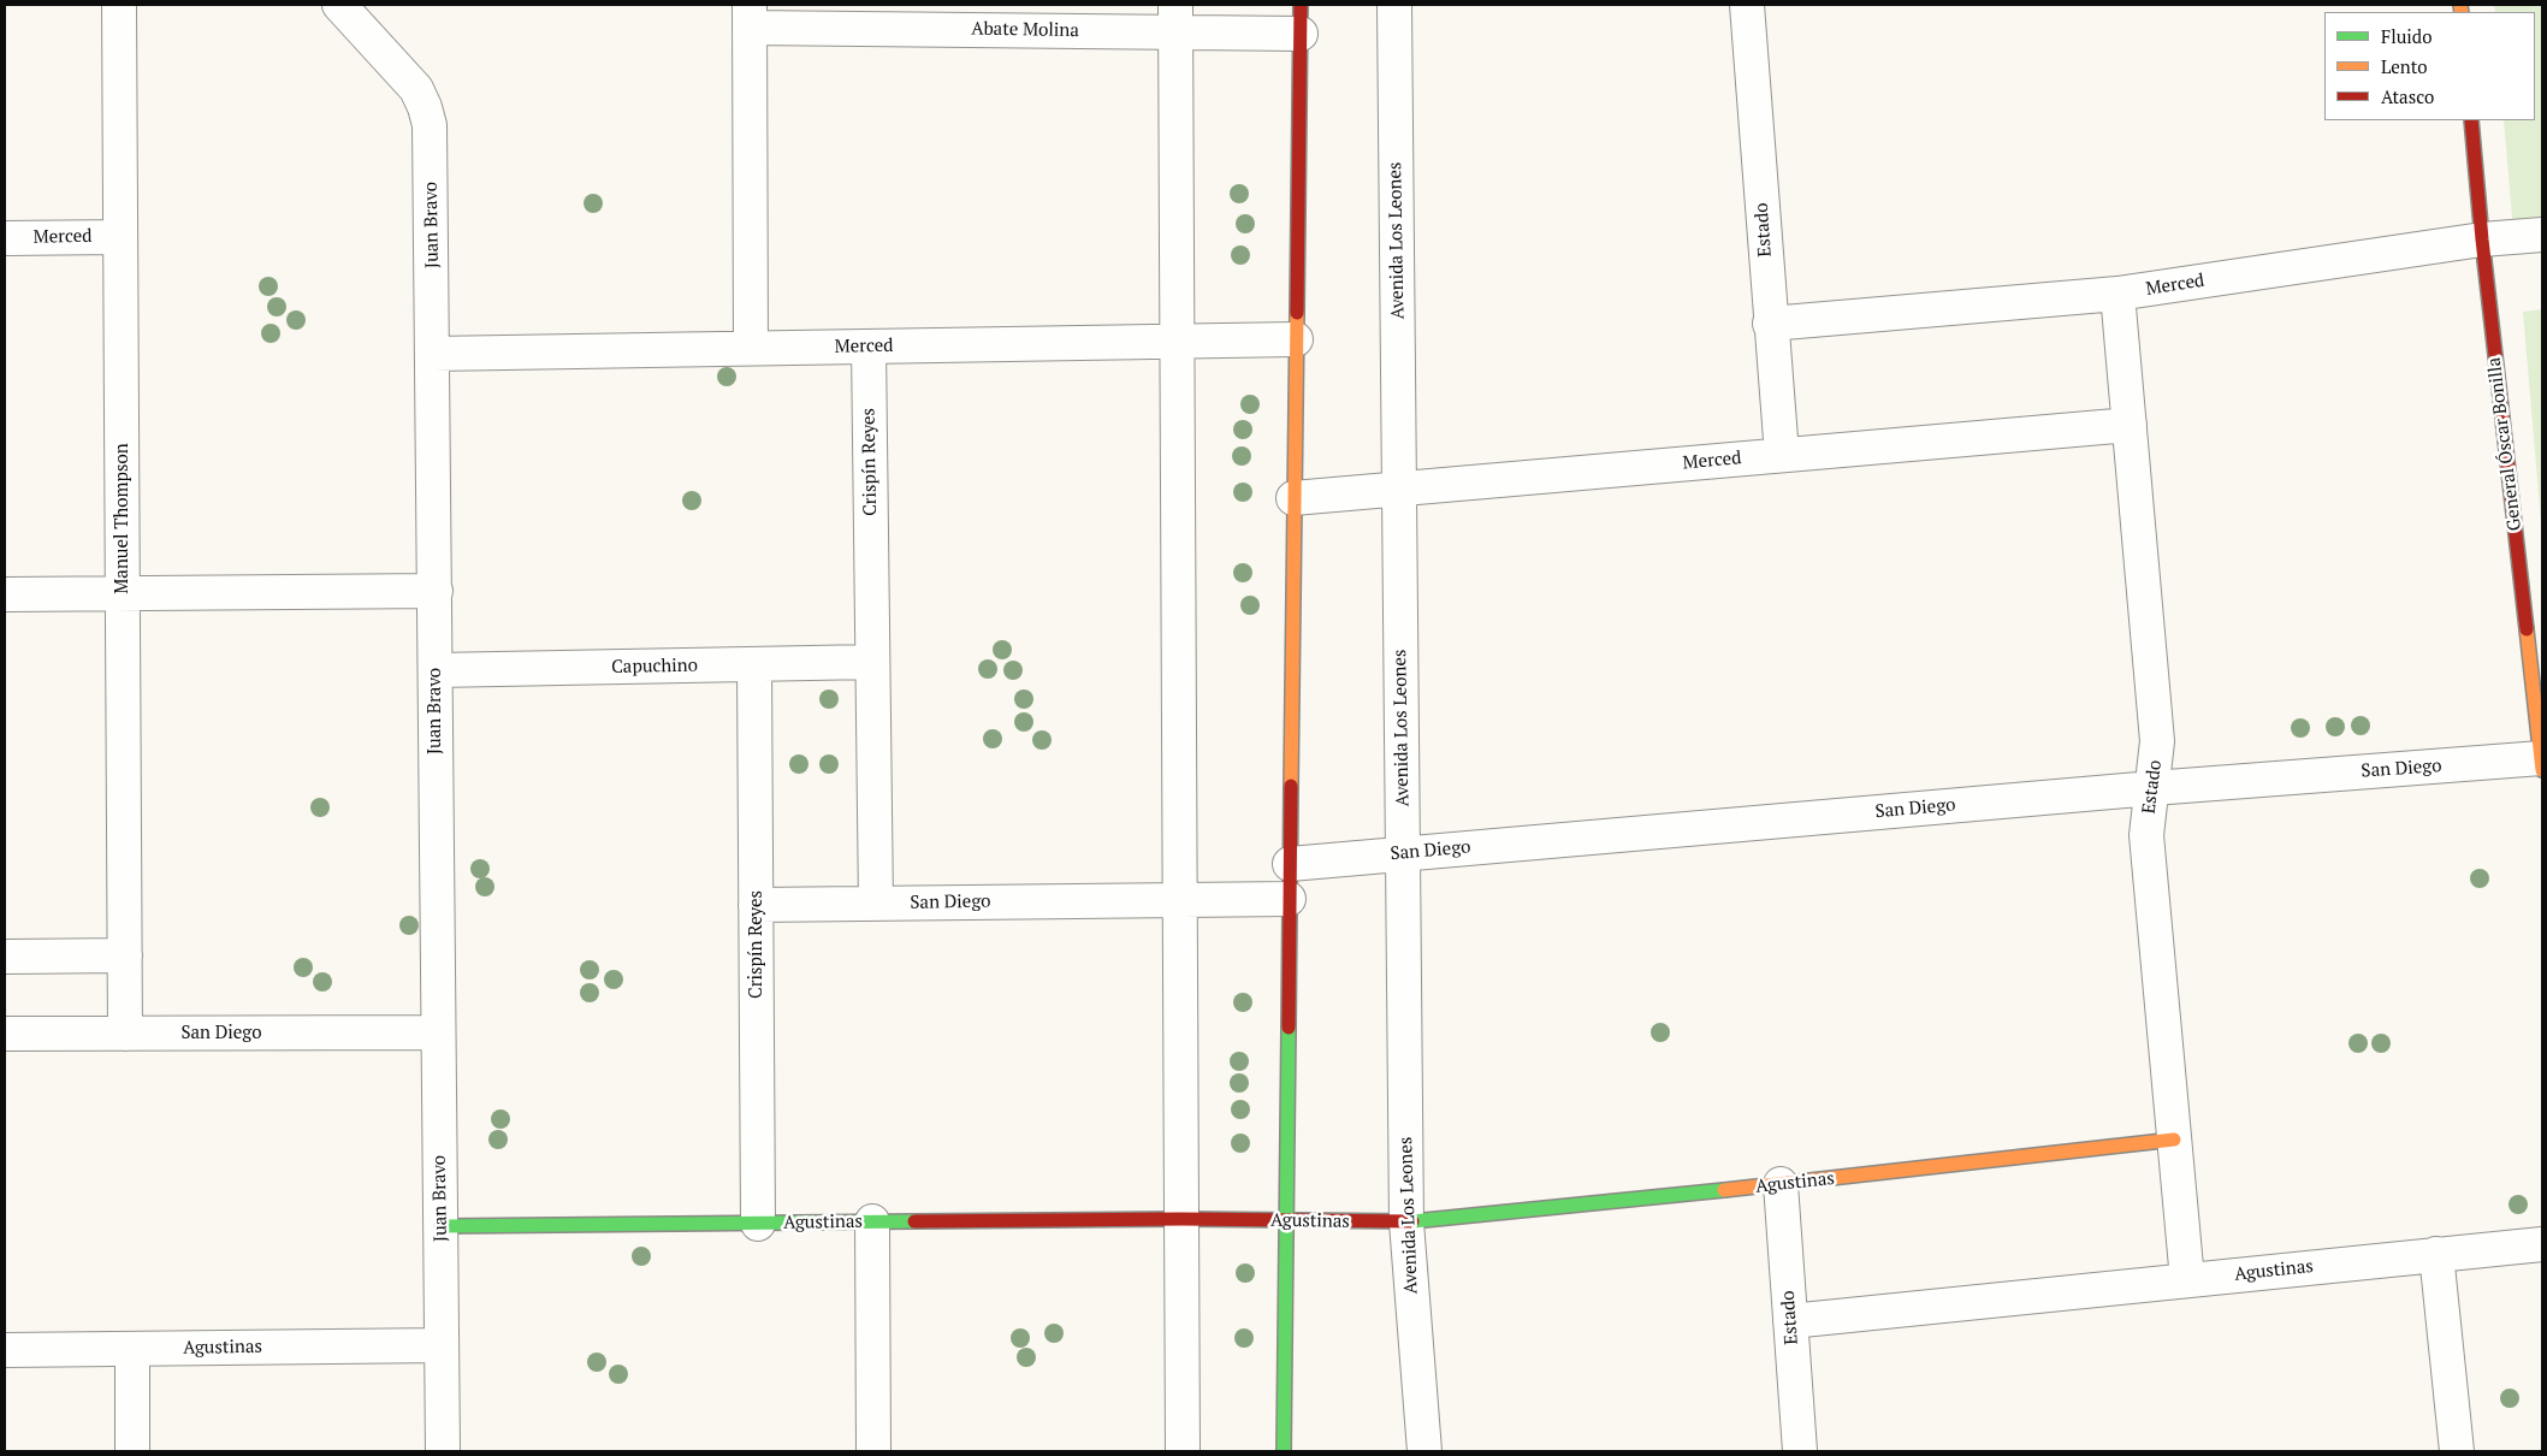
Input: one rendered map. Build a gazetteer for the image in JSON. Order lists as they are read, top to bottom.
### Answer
{
  "streets": {
    "street": [
      "Abate Molina",
      "Juan Bravo",
      "Estado",
      "Merced",
      "Avenida Los Leones",
      "General Óscar Bonilla",
      "Crispín Reyes",
      "Manuel Thompson",
      "Capuchino",
      "San Diego",
      "Agustinas"
    ]
  },
  "crossings": [
    ["Juan Bravo", "Merced"],
    ["Juan Bravo", "Capuchino"],
    ["Juan Bravo", "San Diego"],
    ["Juan Bravo", "Agustinas"],
    ["Estado", "Merced"],
    ["Estado", "San Diego"],
    ["Estado", "Agustinas"],
    ["Merced", "Avenida Los Leones"],
    ["Merced", "General Óscar Bonilla"],
    ["Merced", "Crispín Reyes"],
    ["Merced", "Manuel Thompson"],
    ["Avenida Los Leones", "San Diego"],
    ["Avenida Los Leones", "Agustinas"],
    ["General Óscar Bonilla", "San Diego"],
    ["Crispín Reyes", "Capuchino"],
    ["Crispín Reyes", "San Diego"],
    ["Crispín Reyes", "Agustinas"],
    ["Manuel Thompson", "San Diego"]
  ],
  "legend": ["Fluido", "Lento", "Atasco"]
}
